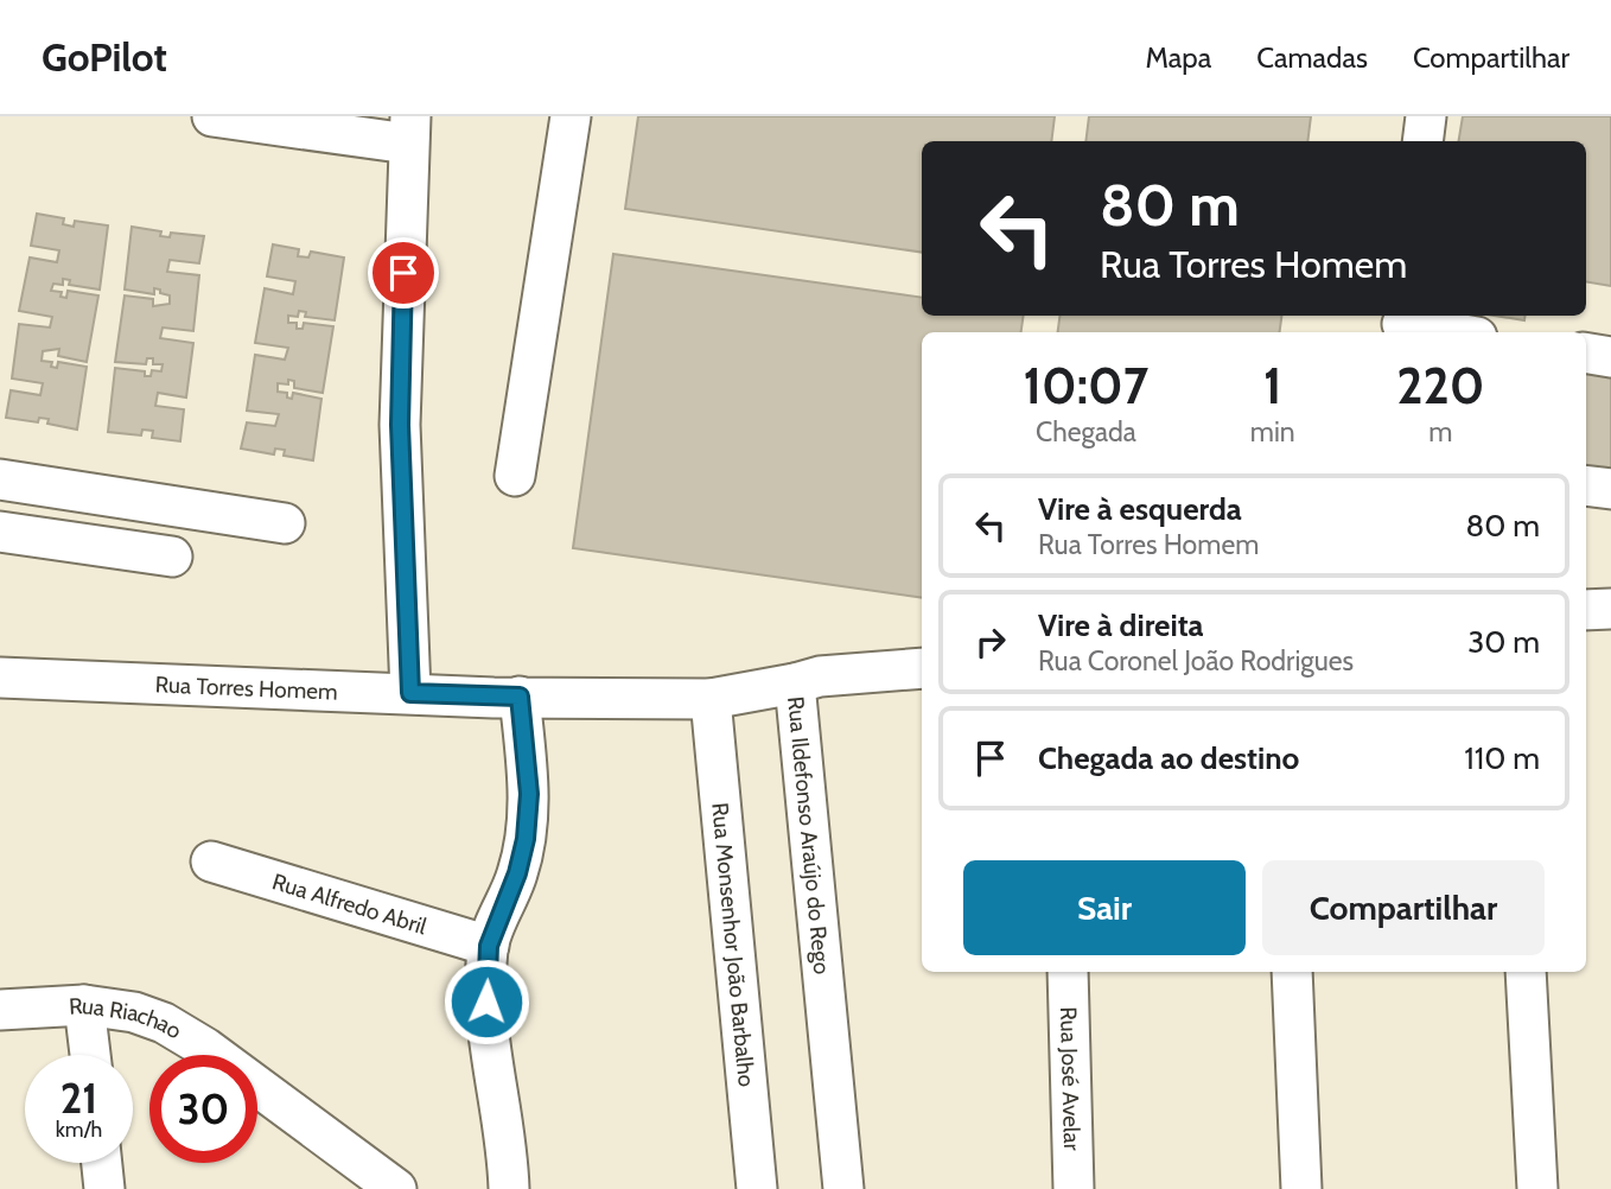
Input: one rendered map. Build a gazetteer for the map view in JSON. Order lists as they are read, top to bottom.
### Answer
{
  "streets": {
    "street": [
      "Rua Torres Homem",
      "Rua Ildefonso Araújo do Rego",
      "Rua Alfredo Abril",
      "Rua Monsenhor João Barbalho",
      "Rua Riachao",
      "Rua José Avelar"
    ]
  },
  "crossings": [
    ["Rua Torres Homem", "Rua Ildefonso Araújo do Rego"],
    ["Rua Ildefonso Araújo do Rego", "Rua Monsenhor João Barbalho"]
  ],
  "page": {
    "header": "GoPilot",
    "nav": ["Mapa", "Camadas", "Compartilhar"],
    "turn": ["80 m", "Rua Torres Homem"],
    "eta": [
      "10:07",
      "Chegada",
      "1",
      "min",
      "220",
      "m"
    ],
    "list": [
      {
        "name": "Vire à esquerda",
        "note": "Rua Torres Homem",
        "value": "80 m"
      },
      {
        "name": "Vire à direita",
        "note": "Rua Coronel João Rodrigues",
        "value": "30 m"
      },
      {
        "name": "Chegada ao destino",
        "value": "110 m"
      }
    ],
    "buttons": ["Sair", "Compartilhar"],
    "speed": "21 km/h",
    "limit": "30"
  }
}
